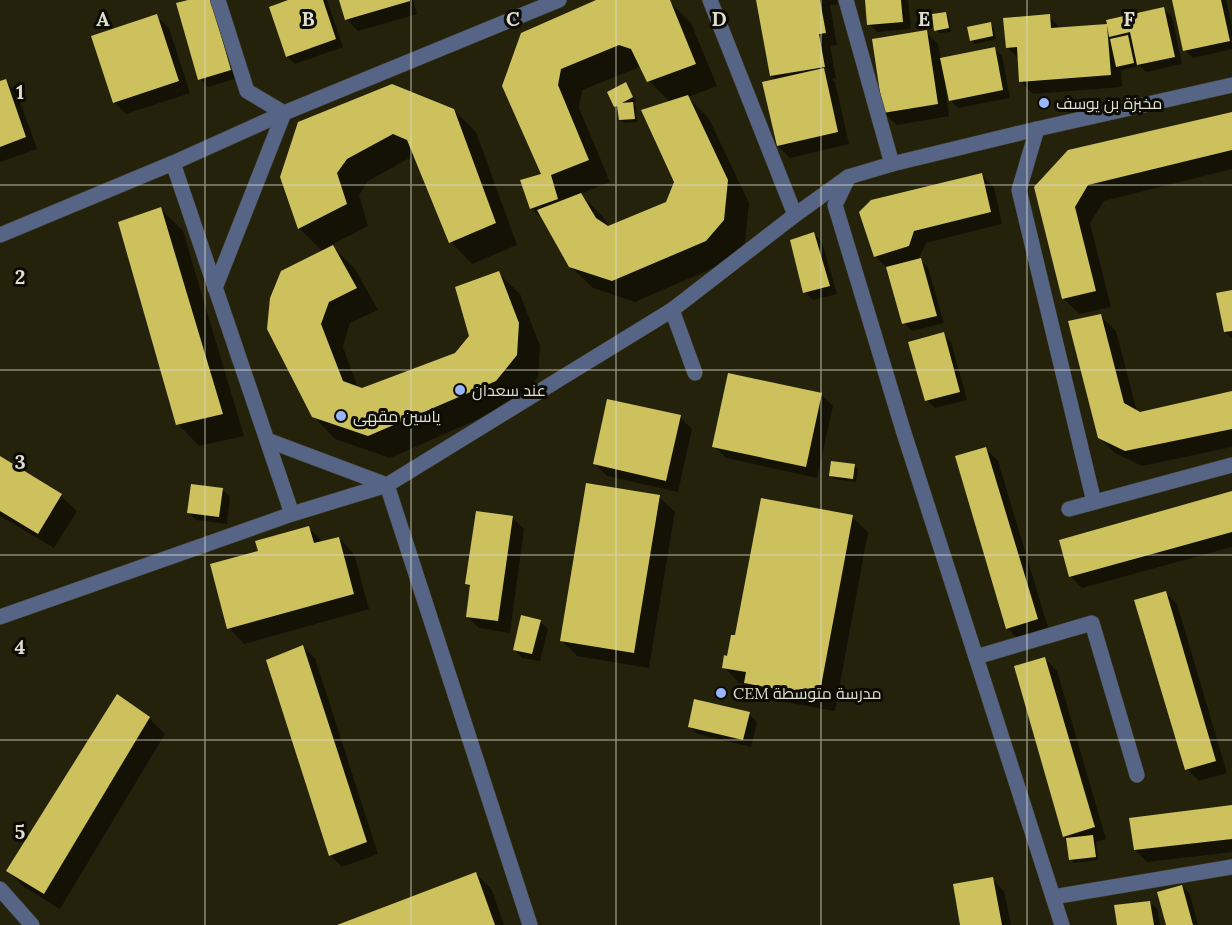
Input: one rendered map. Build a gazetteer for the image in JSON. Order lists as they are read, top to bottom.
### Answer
{
  "places": [
    "مخبزة بن یوسف",
    "عند سعدان",
    "ياسين مقهى",
    "CEM مدرسة متوسطة"
  ],
  "grid": {
    "columns": [
      "A",
      "B",
      "C",
      "D",
      "E",
      "F"
    ],
    "rows": [
      "1",
      "2",
      "3",
      "4",
      "5"
    ]
  }
}
